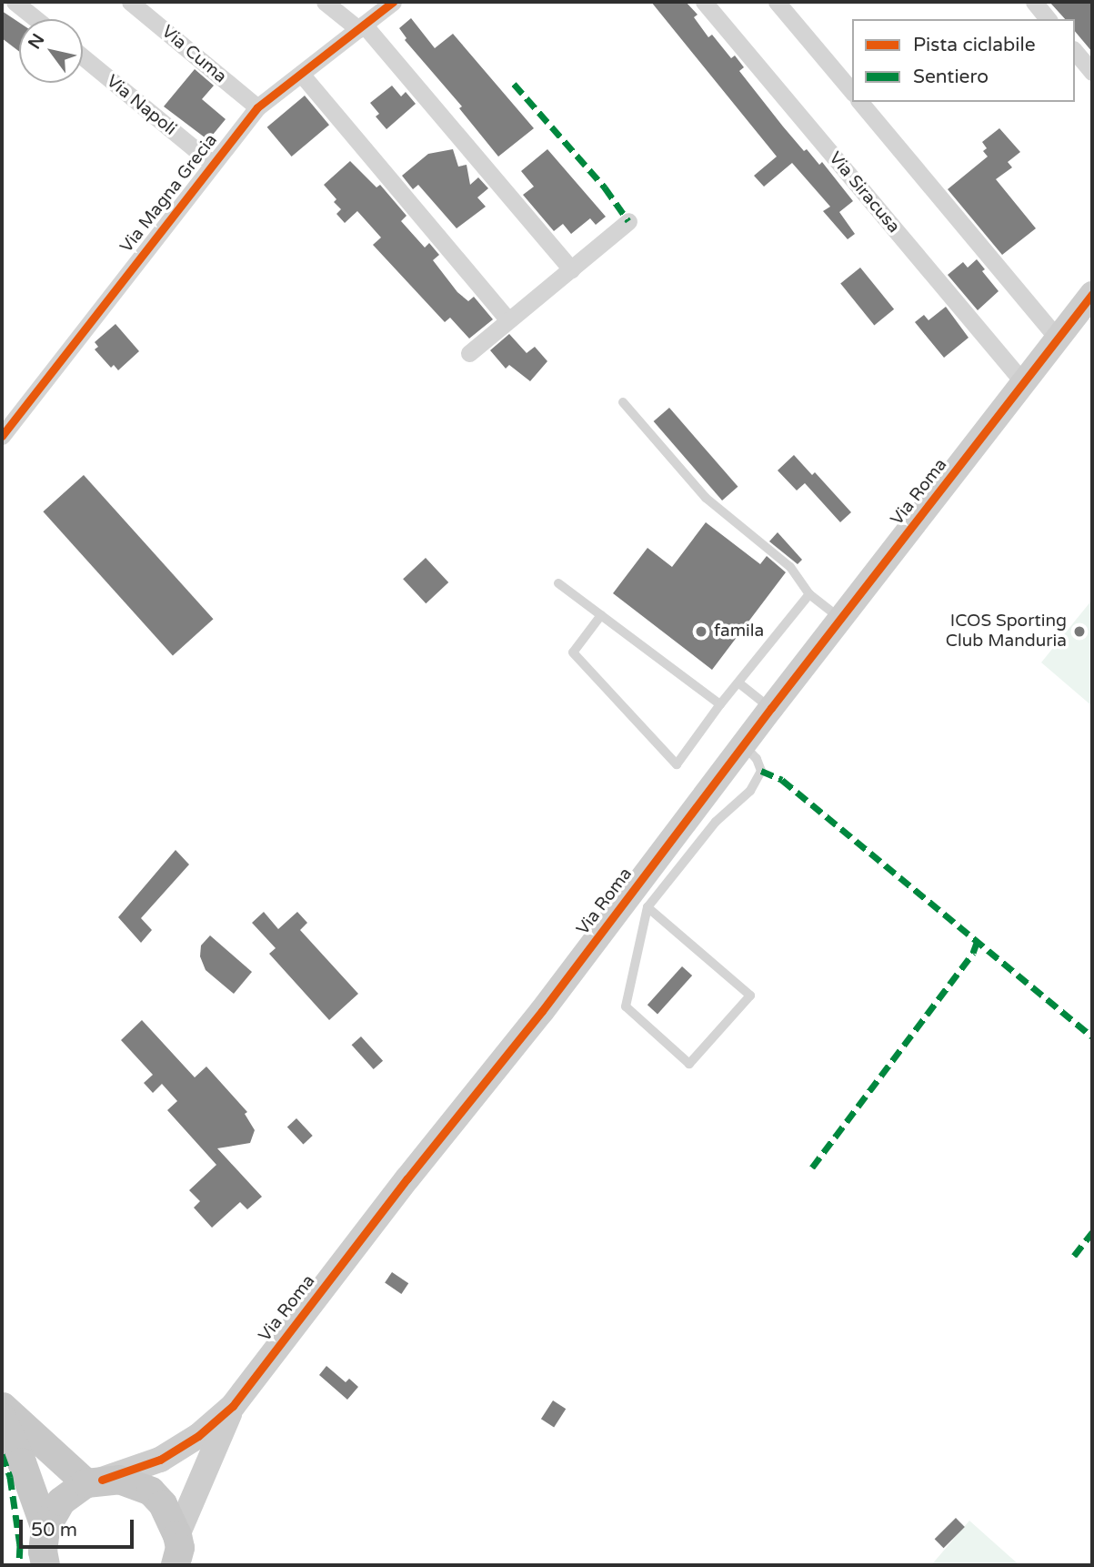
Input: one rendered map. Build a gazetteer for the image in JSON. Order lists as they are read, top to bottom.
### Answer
{
  "streets": {
    "street": [
      "Via Cuma",
      "Via Napoli",
      "Via Siracusa",
      "Via Magna Grecia",
      "Via Roma"
    ]
  },
  "crossings": [
    ["Via Cuma", "Via Magna Grecia"],
    ["Via Napoli", "Via Magna Grecia"],
    ["Via Siracusa", "Via Roma"]
  ],
  "places": ["famila", "ICOS Sporting Club Manduria"],
  "legend": ["Pista ciclabile", "Sentiero"],
  "scale_bar": "50 m",
  "north": "top left"
}
